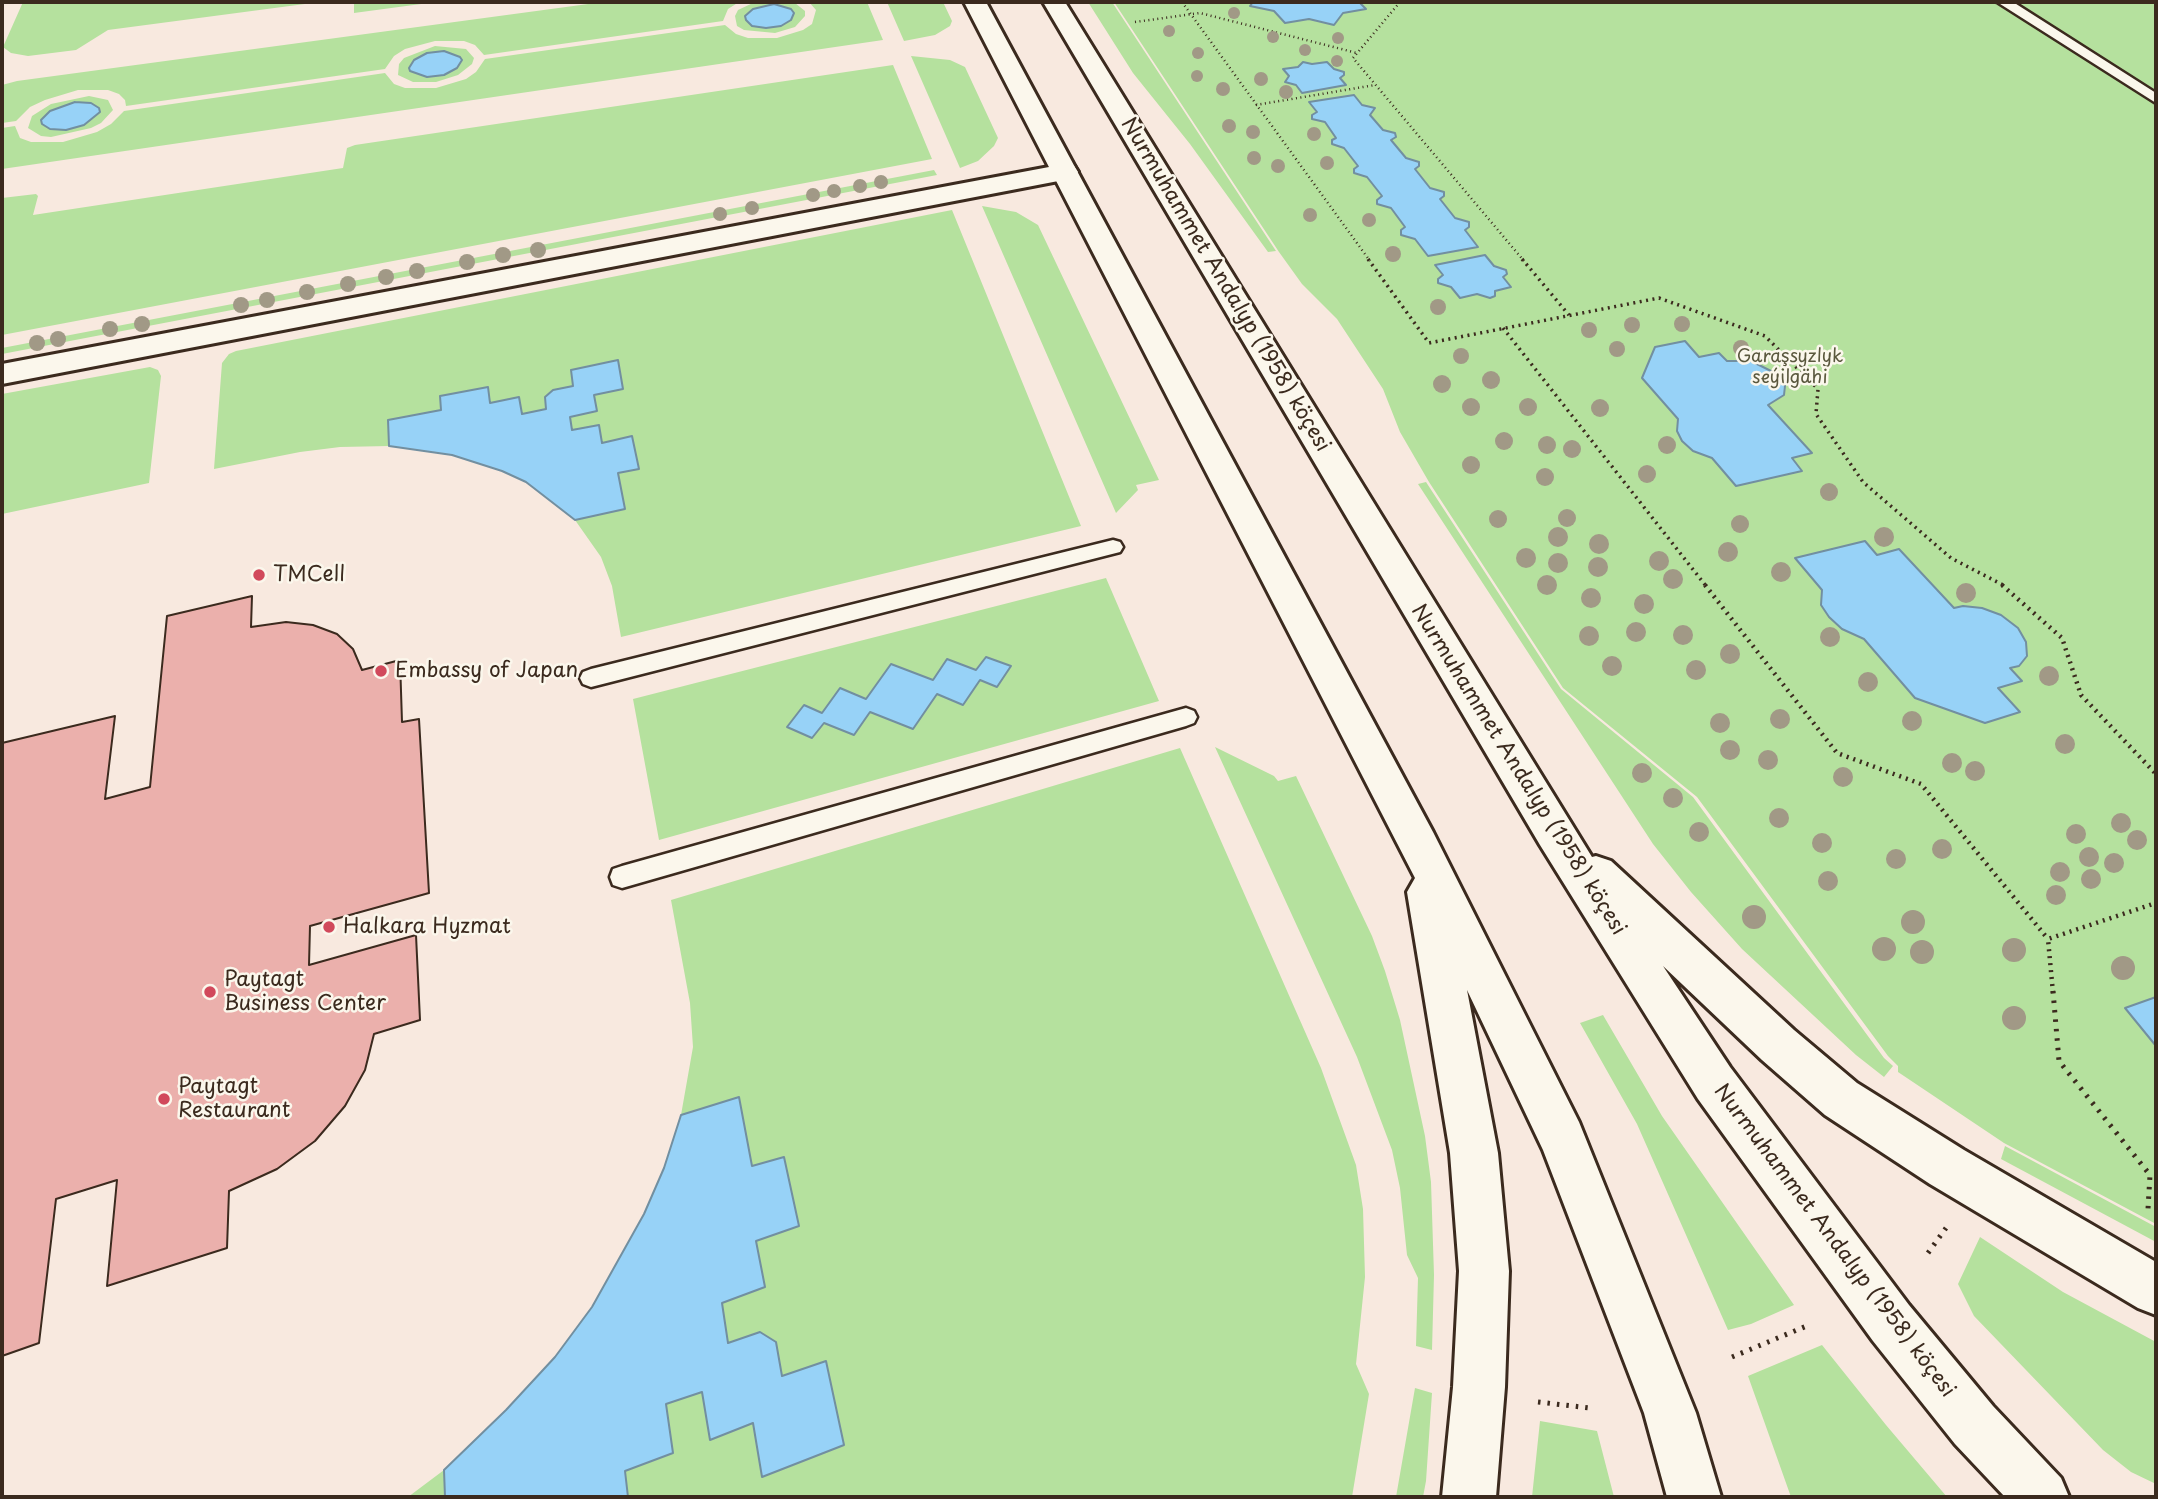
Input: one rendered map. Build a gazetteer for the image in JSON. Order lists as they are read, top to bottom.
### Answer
{
  "streets": {
    "main road": ["Nurmuhammet Andalyp (1958) köçesi"]
  },
  "parks": ["Garaşsyzlyk seýilgähi"],
  "places": [
    "TMCell",
    "Embassy of Japan",
    "Halkara Hyzmat",
    "Paytagt Business Center",
    "Paytagt Restaurant"
  ]
}
